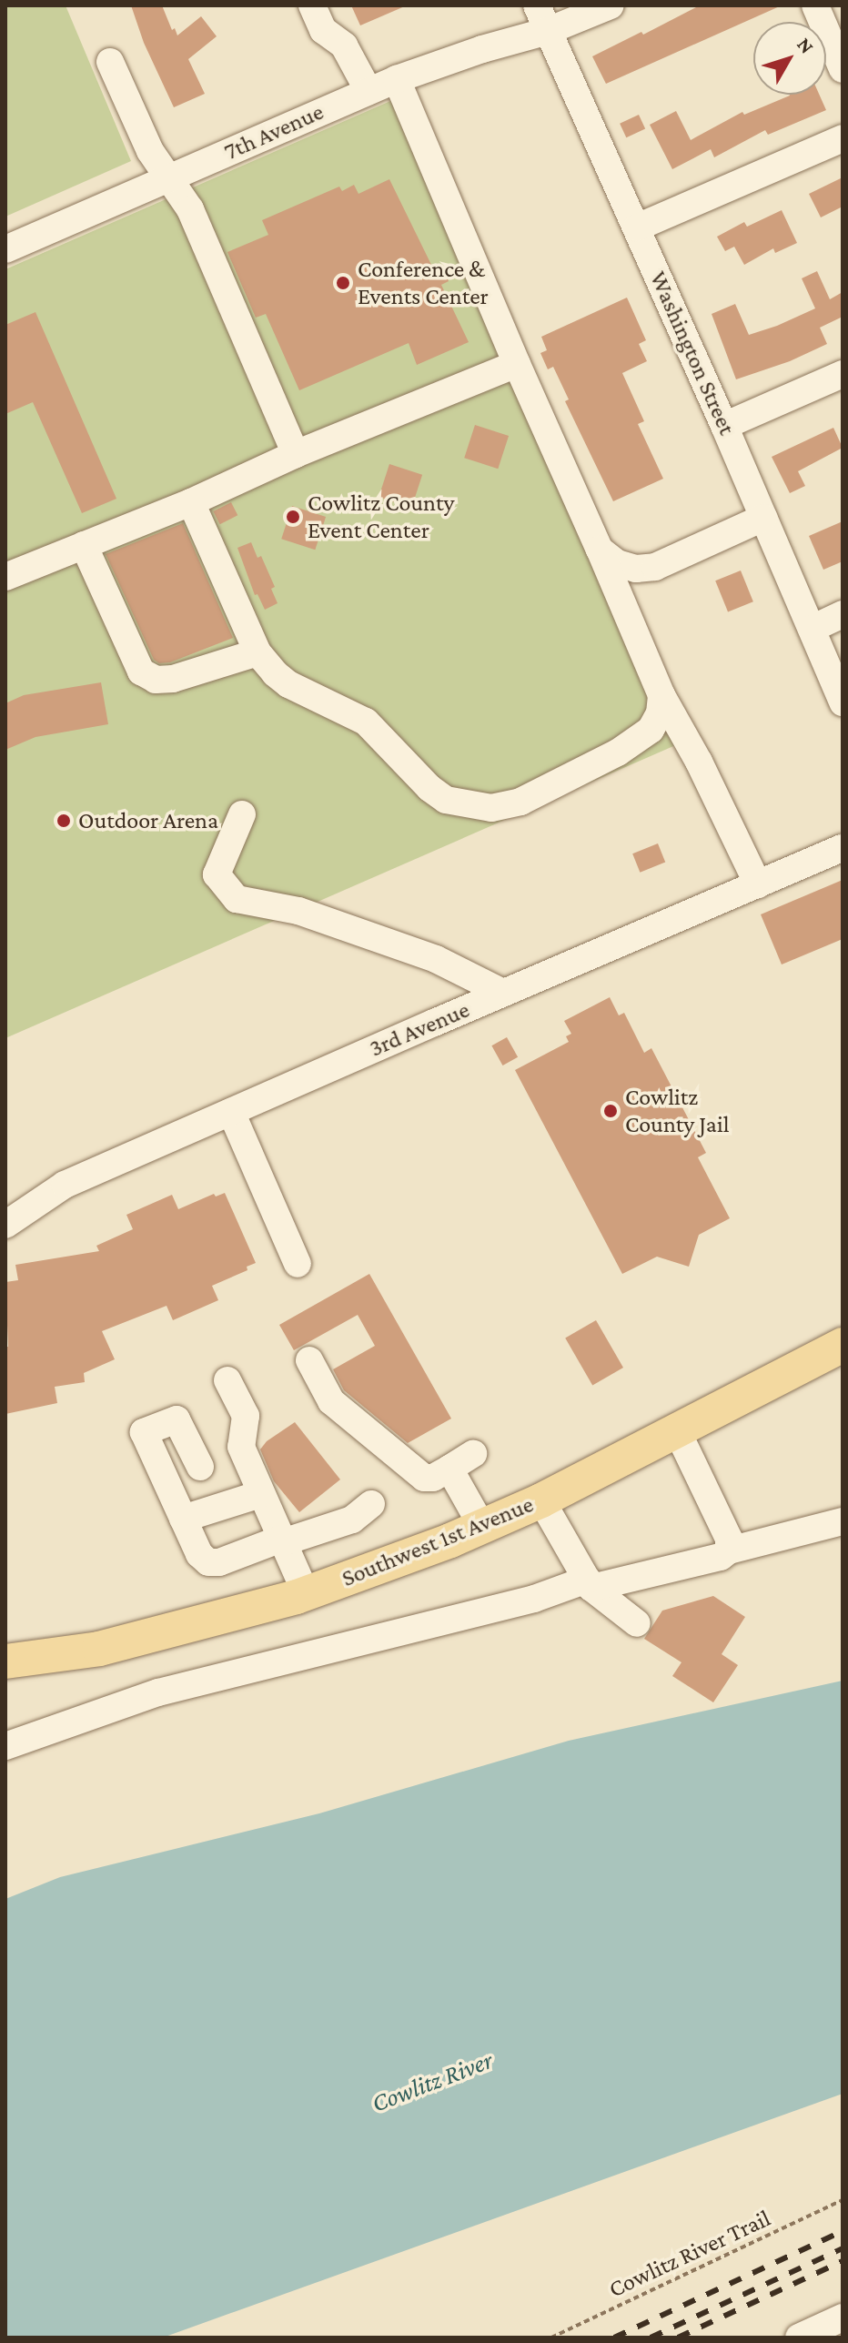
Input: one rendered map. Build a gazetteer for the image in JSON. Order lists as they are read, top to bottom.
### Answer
{
  "streets": {
    "main road": ["Southwest 1st Avenue"],
    "street": ["7th Avenue", "Washington Street", "3rd Avenue"],
    "path": ["Cowlitz River Trail"]
  },
  "crossings": [
    ["7th Avenue", "Washington Street"]
  ],
  "water": ["Cowlitz River"],
  "places": [
    "Conference & Events Center",
    "Cowlitz County Event Center",
    "Outdoor Arena",
    "Cowlitz County Jail"
  ],
  "north": "top right"
}
